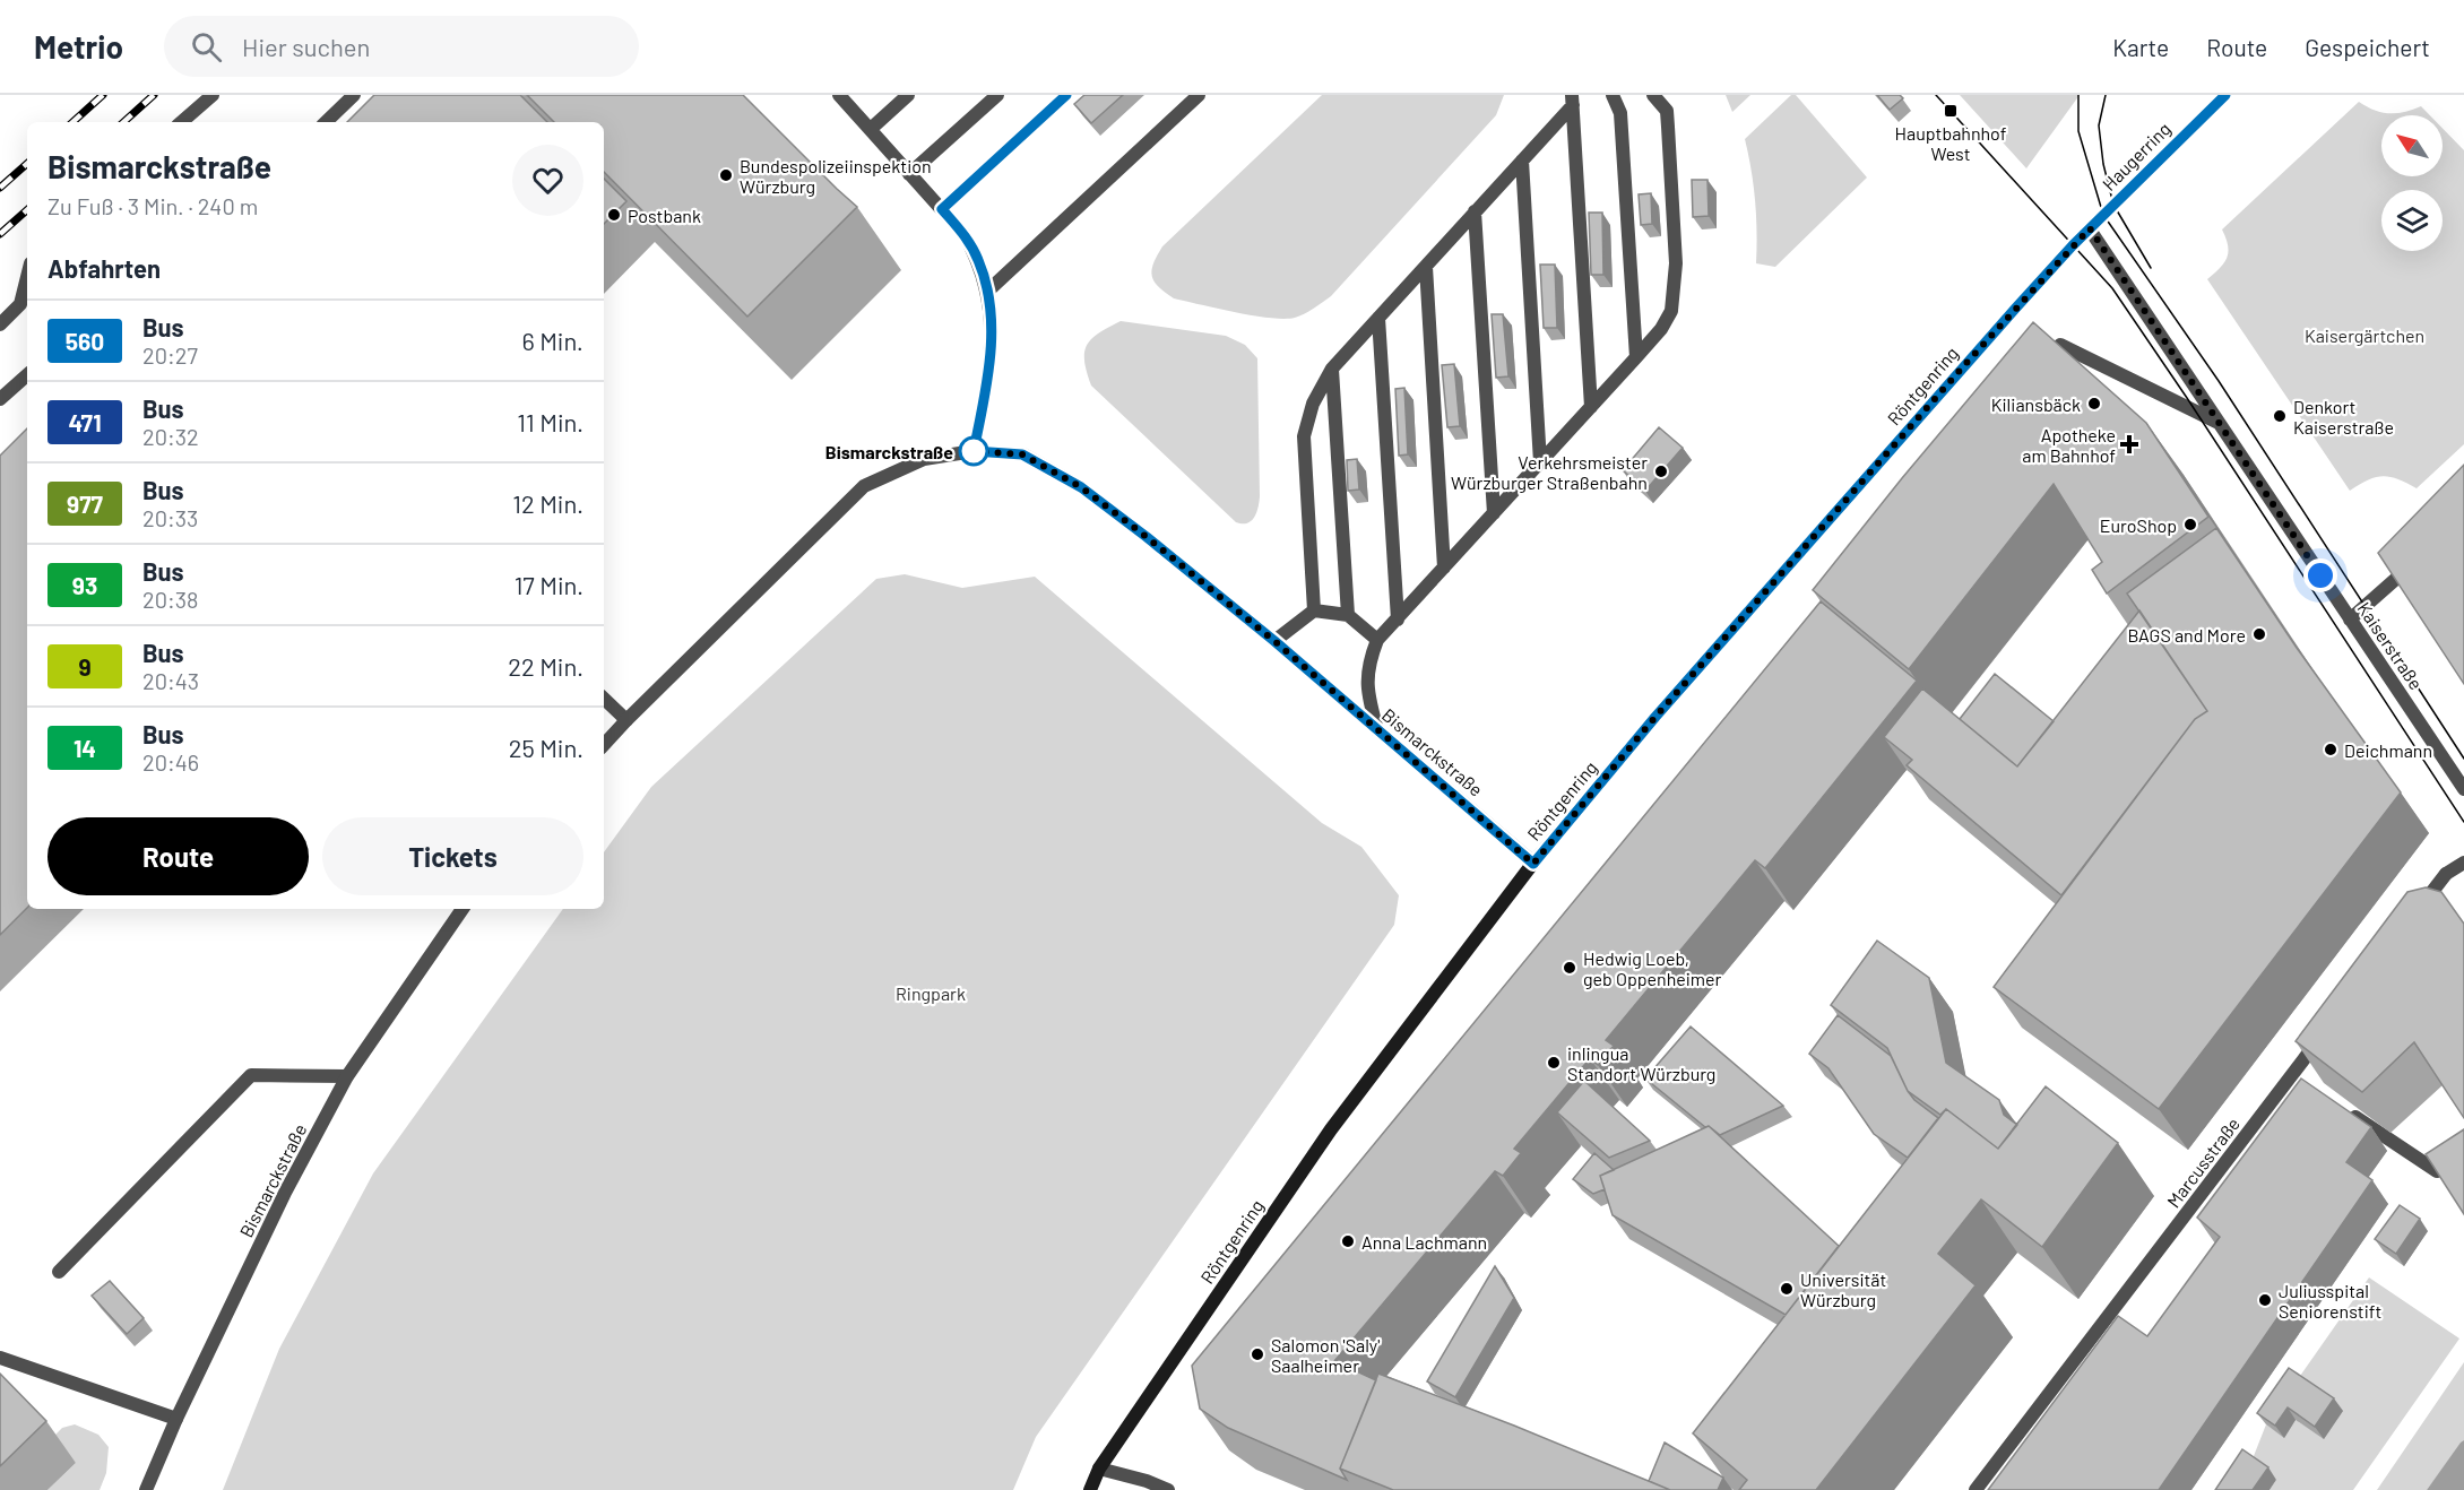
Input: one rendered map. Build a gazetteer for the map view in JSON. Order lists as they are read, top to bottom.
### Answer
{
  "streets": {
    "main road": ["Haugerring", "Röntgenring"],
    "street": ["Kaiserstraße", "Bismarckstraße", "Marcusstraße"]
  },
  "crossings": [
    ["Haugerring", "Röntgenring"],
    ["Haugerring", "Kaiserstraße"],
    ["Röntgenring", "Bismarckstraße"]
  ],
  "parks": ["Kaisergärtchen", "Ringpark"],
  "places": {
    "transit": ["Hauptbahnhof West"],
    "other": [
      "Bundespolizeiinspektion Würzburg",
      "Postbank",
      "Kiliansbäck",
      "Denkort Kaiserstraße",
      "Bismarckstraße",
      "Verkehrsmeister Würzburger Straßenbahn",
      "EuroShop",
      "BAGS and More",
      "Deichmann",
      "Hedwig Loeb, geb Oppenheimer",
      "inlingua Standort Würzburg",
      "Anna Lachmann",
      "Universität Würzburg",
      "Juliusspital Seniorenstift",
      "Salomon 'Saly' Saalheimer"
    ],
    "health": ["Apotheke am Bahnhof"]
  },
  "lines": ["bus line 560"],
  "north": "top left",
  "page": {
    "header": "Metrio",
    "search": "Hier suchen",
    "nav": ["Karte", "Route", "Gespeichert"],
    "heading": [
      ["Bismarckstraße", "Zu Fuß · 3 Min. · 240 m"],
      "Abfahrten"
    ],
    "list": [
      {
        "mark": "560",
        "name": "Bus",
        "note": "20:27",
        "value": "6 Min."
      },
      {
        "mark": "471",
        "name": "Bus",
        "note": "20:32",
        "value": "11 Min."
      },
      {
        "mark": "977",
        "name": "Bus",
        "note": "20:33",
        "value": "12 Min."
      },
      {
        "mark": "93",
        "name": "Bus",
        "note": "20:38",
        "value": "17 Min."
      },
      {
        "mark": "9",
        "name": "Bus",
        "note": "20:43",
        "value": "22 Min."
      },
      {
        "mark": "14",
        "name": "Bus",
        "note": "20:46",
        "value": "25 Min."
      }
    ],
    "buttons": ["Route", "Tickets"]
  }
}
